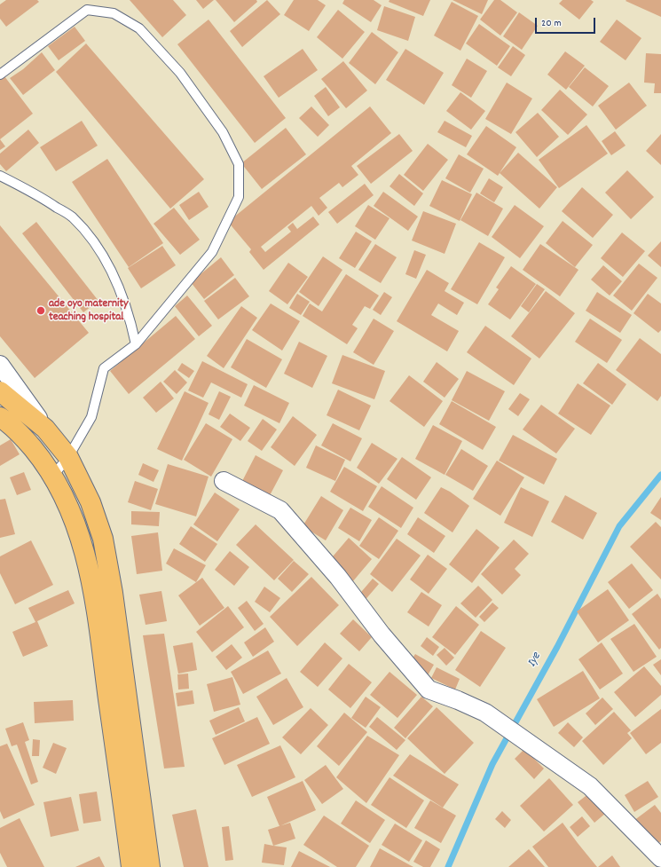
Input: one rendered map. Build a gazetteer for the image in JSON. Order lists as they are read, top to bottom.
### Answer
{
  "water": ["Iye"],
  "places": ["ade oyo maternity teaching hospital"],
  "scale_bar": "20 m"
}
